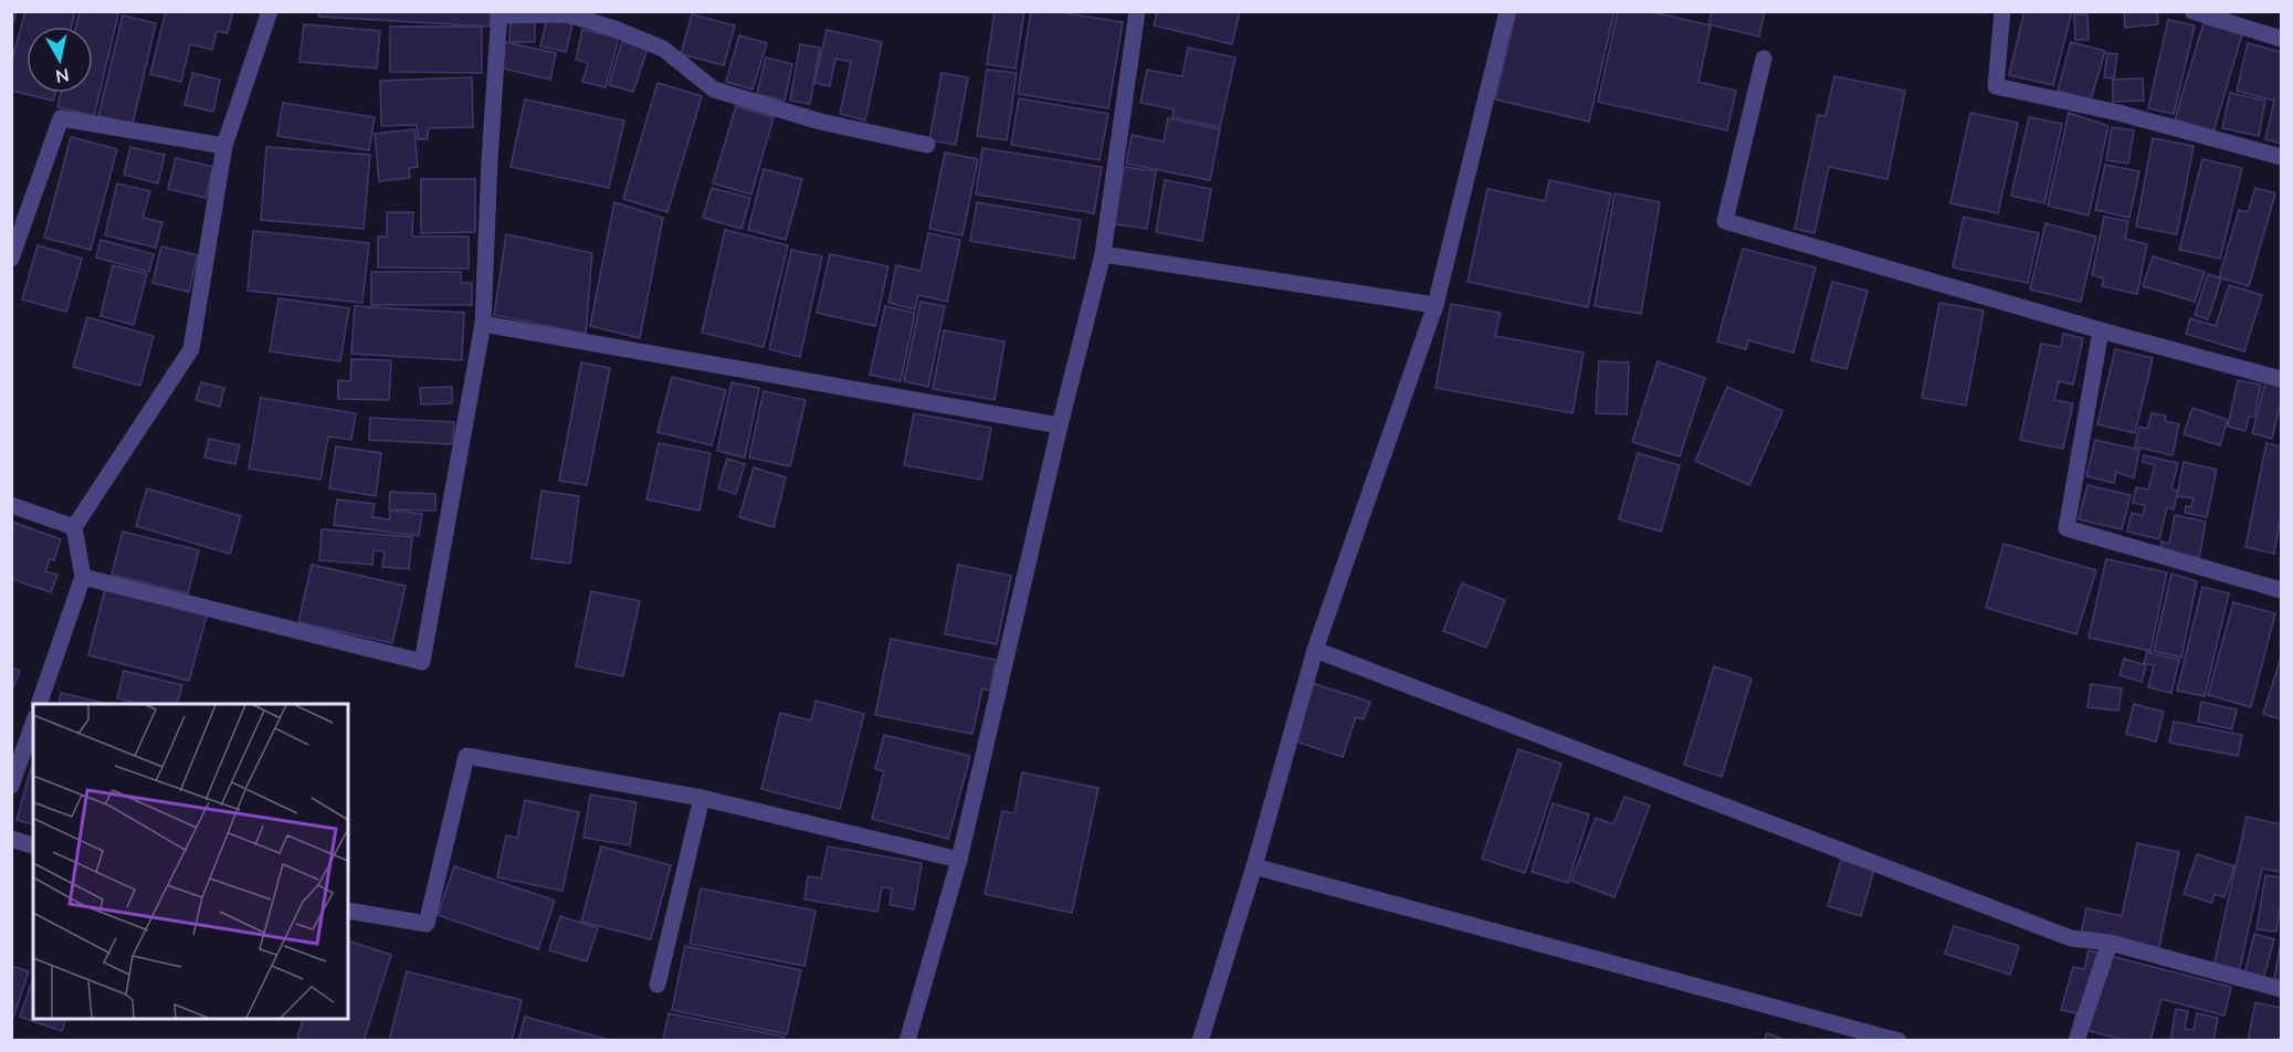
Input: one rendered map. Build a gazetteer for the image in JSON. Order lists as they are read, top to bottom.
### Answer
{
  "north": "bottom"
}
